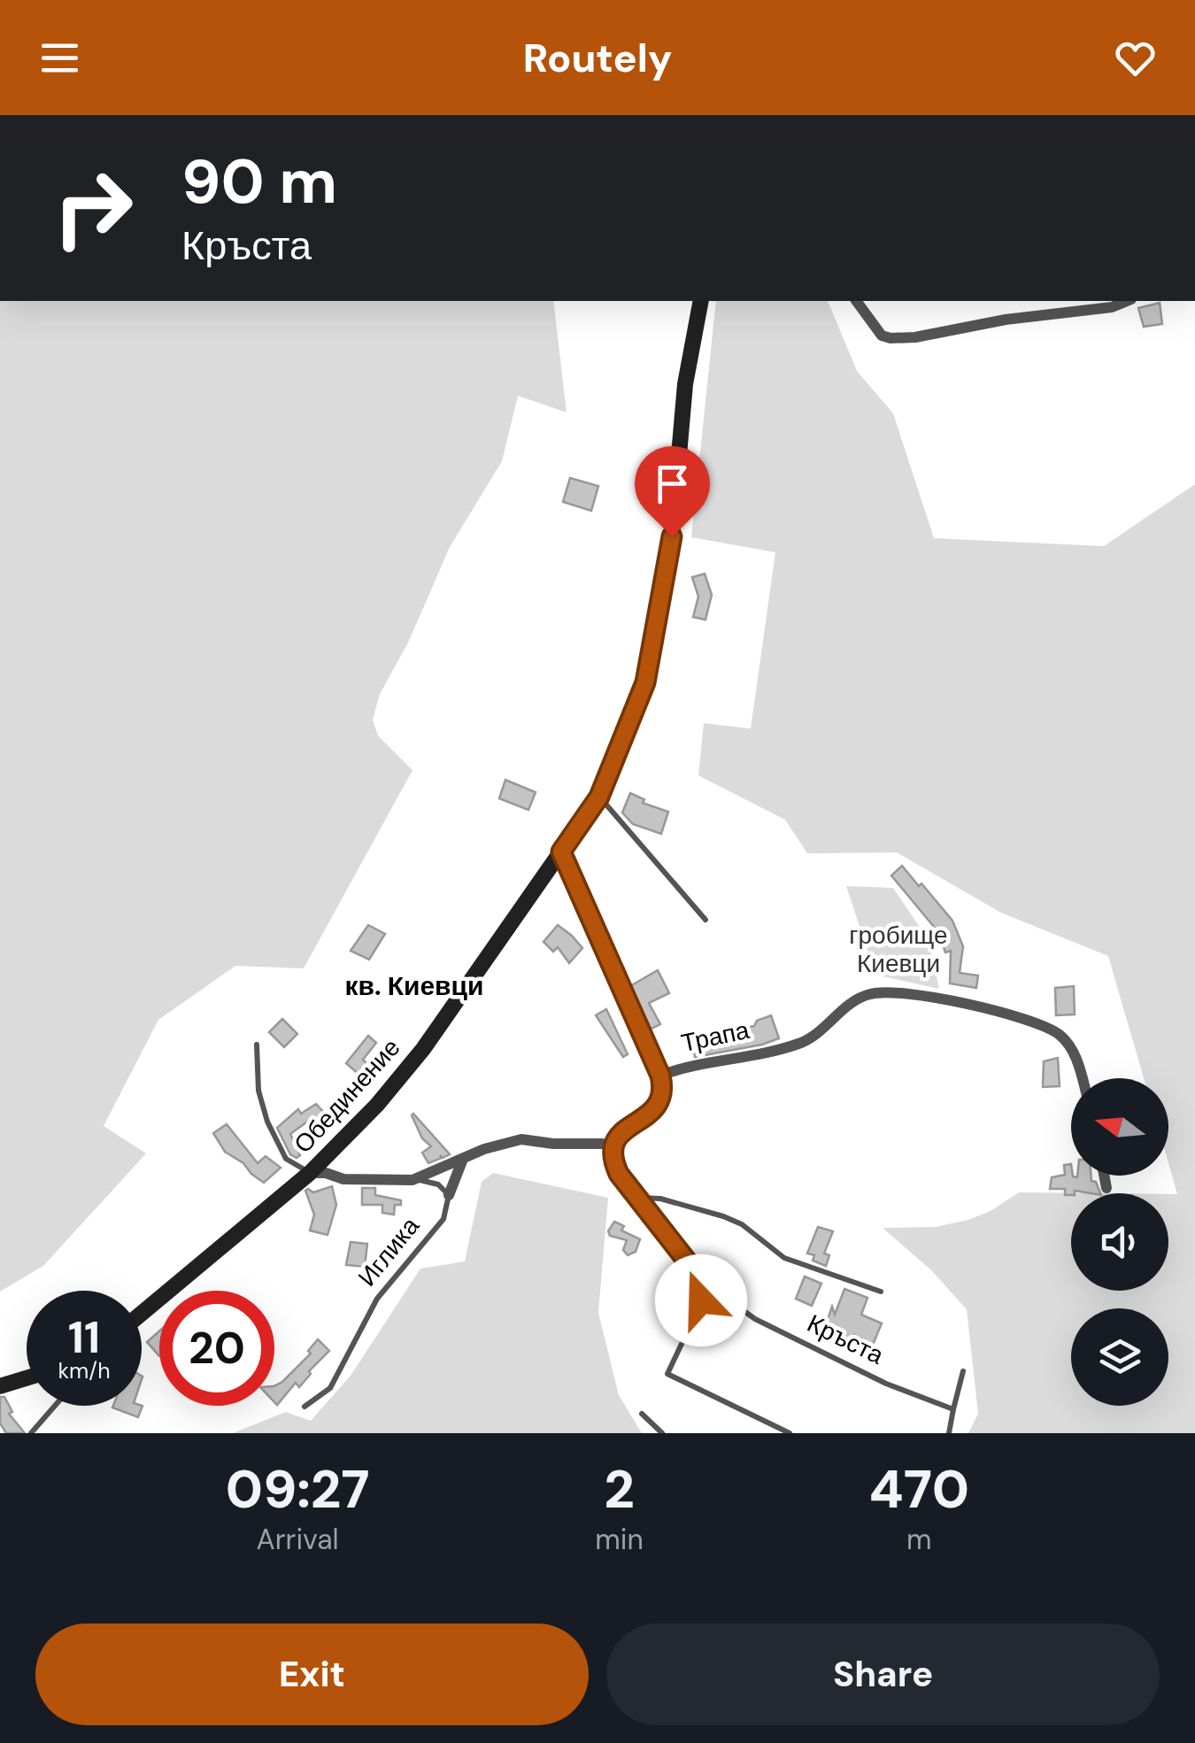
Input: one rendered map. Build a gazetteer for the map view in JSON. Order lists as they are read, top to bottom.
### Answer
{
  "streets": {
    "street": [
      "Трапа",
      "Обединение",
      "Иглика",
      "Кръста"
    ]
  },
  "crossings": [
    ["Трапа", "Обединение"],
    ["Обединение", "Иглика"]
  ],
  "districts": ["кв. Киевци"],
  "parks": ["гробище Киевци"],
  "north": "left",
  "page": {
    "header": "Routely",
    "turn": ["90 m", "Кръста"],
    "speed": "11 km/h",
    "limit": "20",
    "eta": [
      "09:27",
      "Arrival",
      "2",
      "min",
      "470",
      "m"
    ],
    "buttons": ["Exit", "Share"]
  }
}
